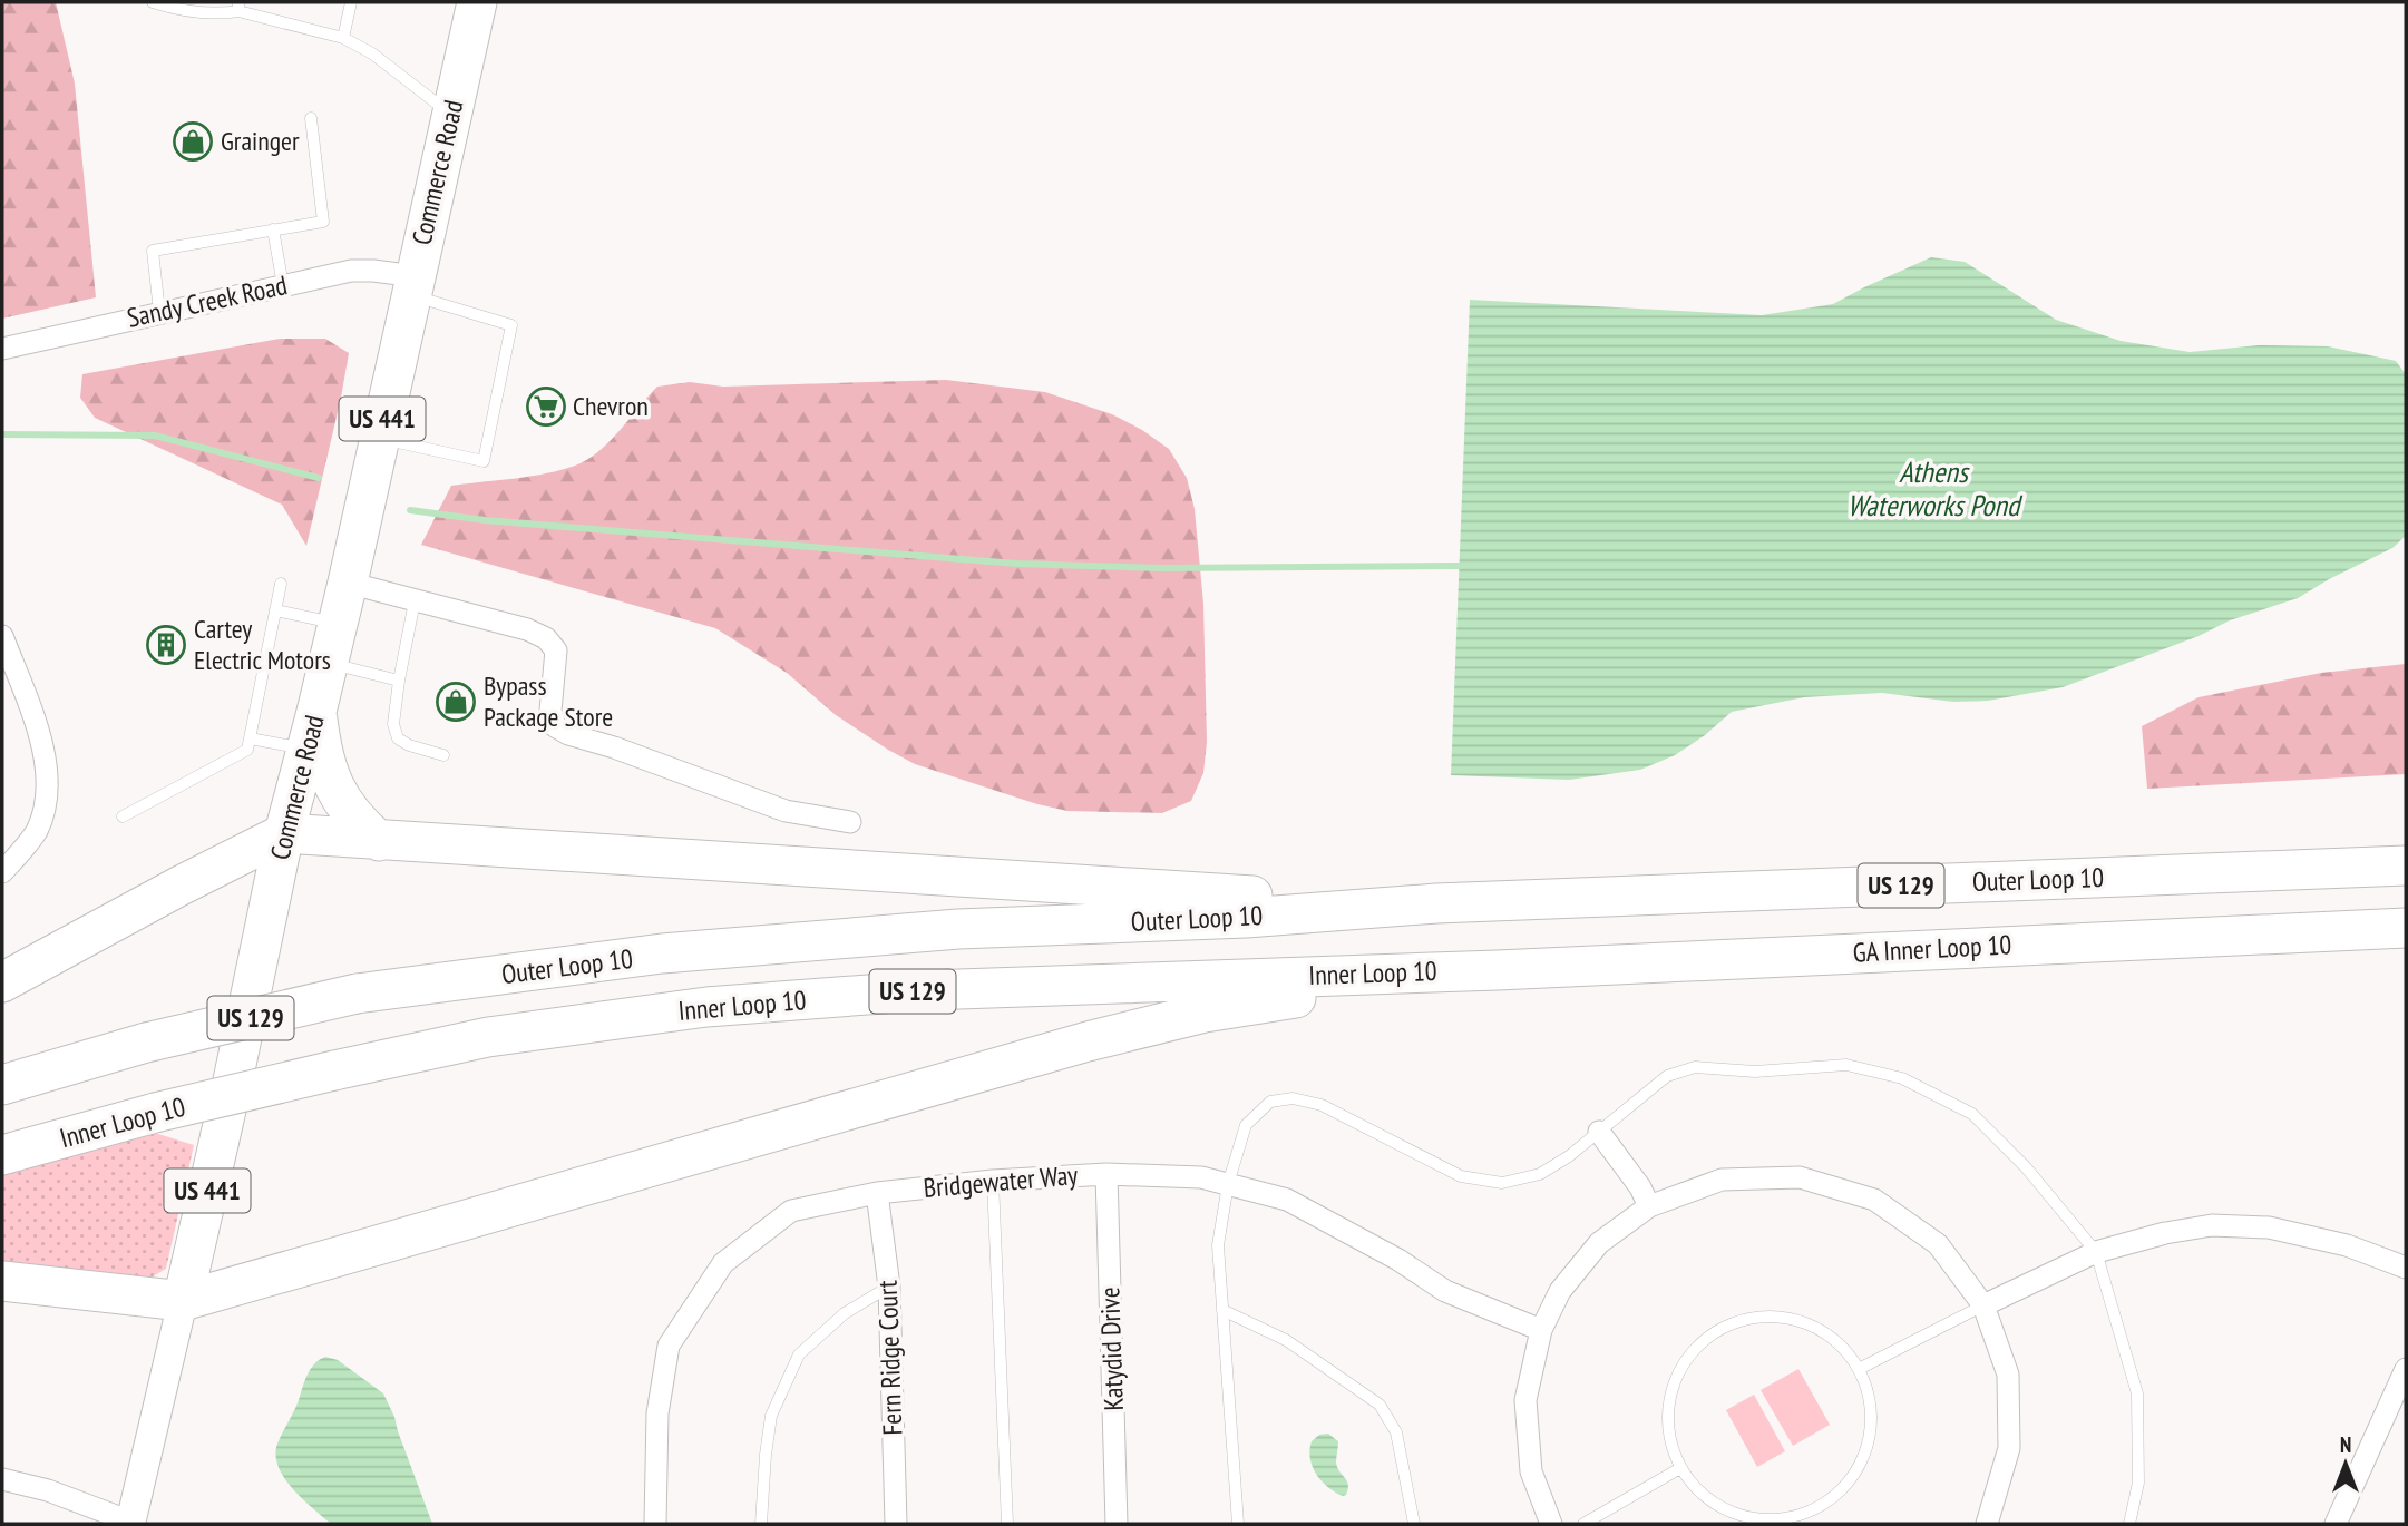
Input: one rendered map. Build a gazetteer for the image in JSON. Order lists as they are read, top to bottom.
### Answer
{
  "streets": {
    "highway": [
      "Commerce Road",
      "US 441",
      "Outer Loop 10",
      "US 129",
      "GA Inner Loop 10",
      "Inner Loop 10"
    ],
    "street": [
      "Sandy Creek Road",
      "Bridgewater Way",
      "Katydid Drive",
      "Fern Ridge Court"
    ]
  },
  "crossings": [
    ["Commerce Road", "Sandy Creek Road"],
    ["GA Inner Loop 10", "Inner Loop 10"],
    ["Bridgewater Way", "Katydid Drive"],
    ["Bridgewater Way", "Fern Ridge Court"]
  ],
  "water": ["Athens Waterworks Pond"],
  "places": {
    "shop": ["Grainger", "Bypass Package Store"],
    "supermarket": ["Chevron"],
    "building": ["Cartey Electric Motors"]
  },
  "north": "top"
}
